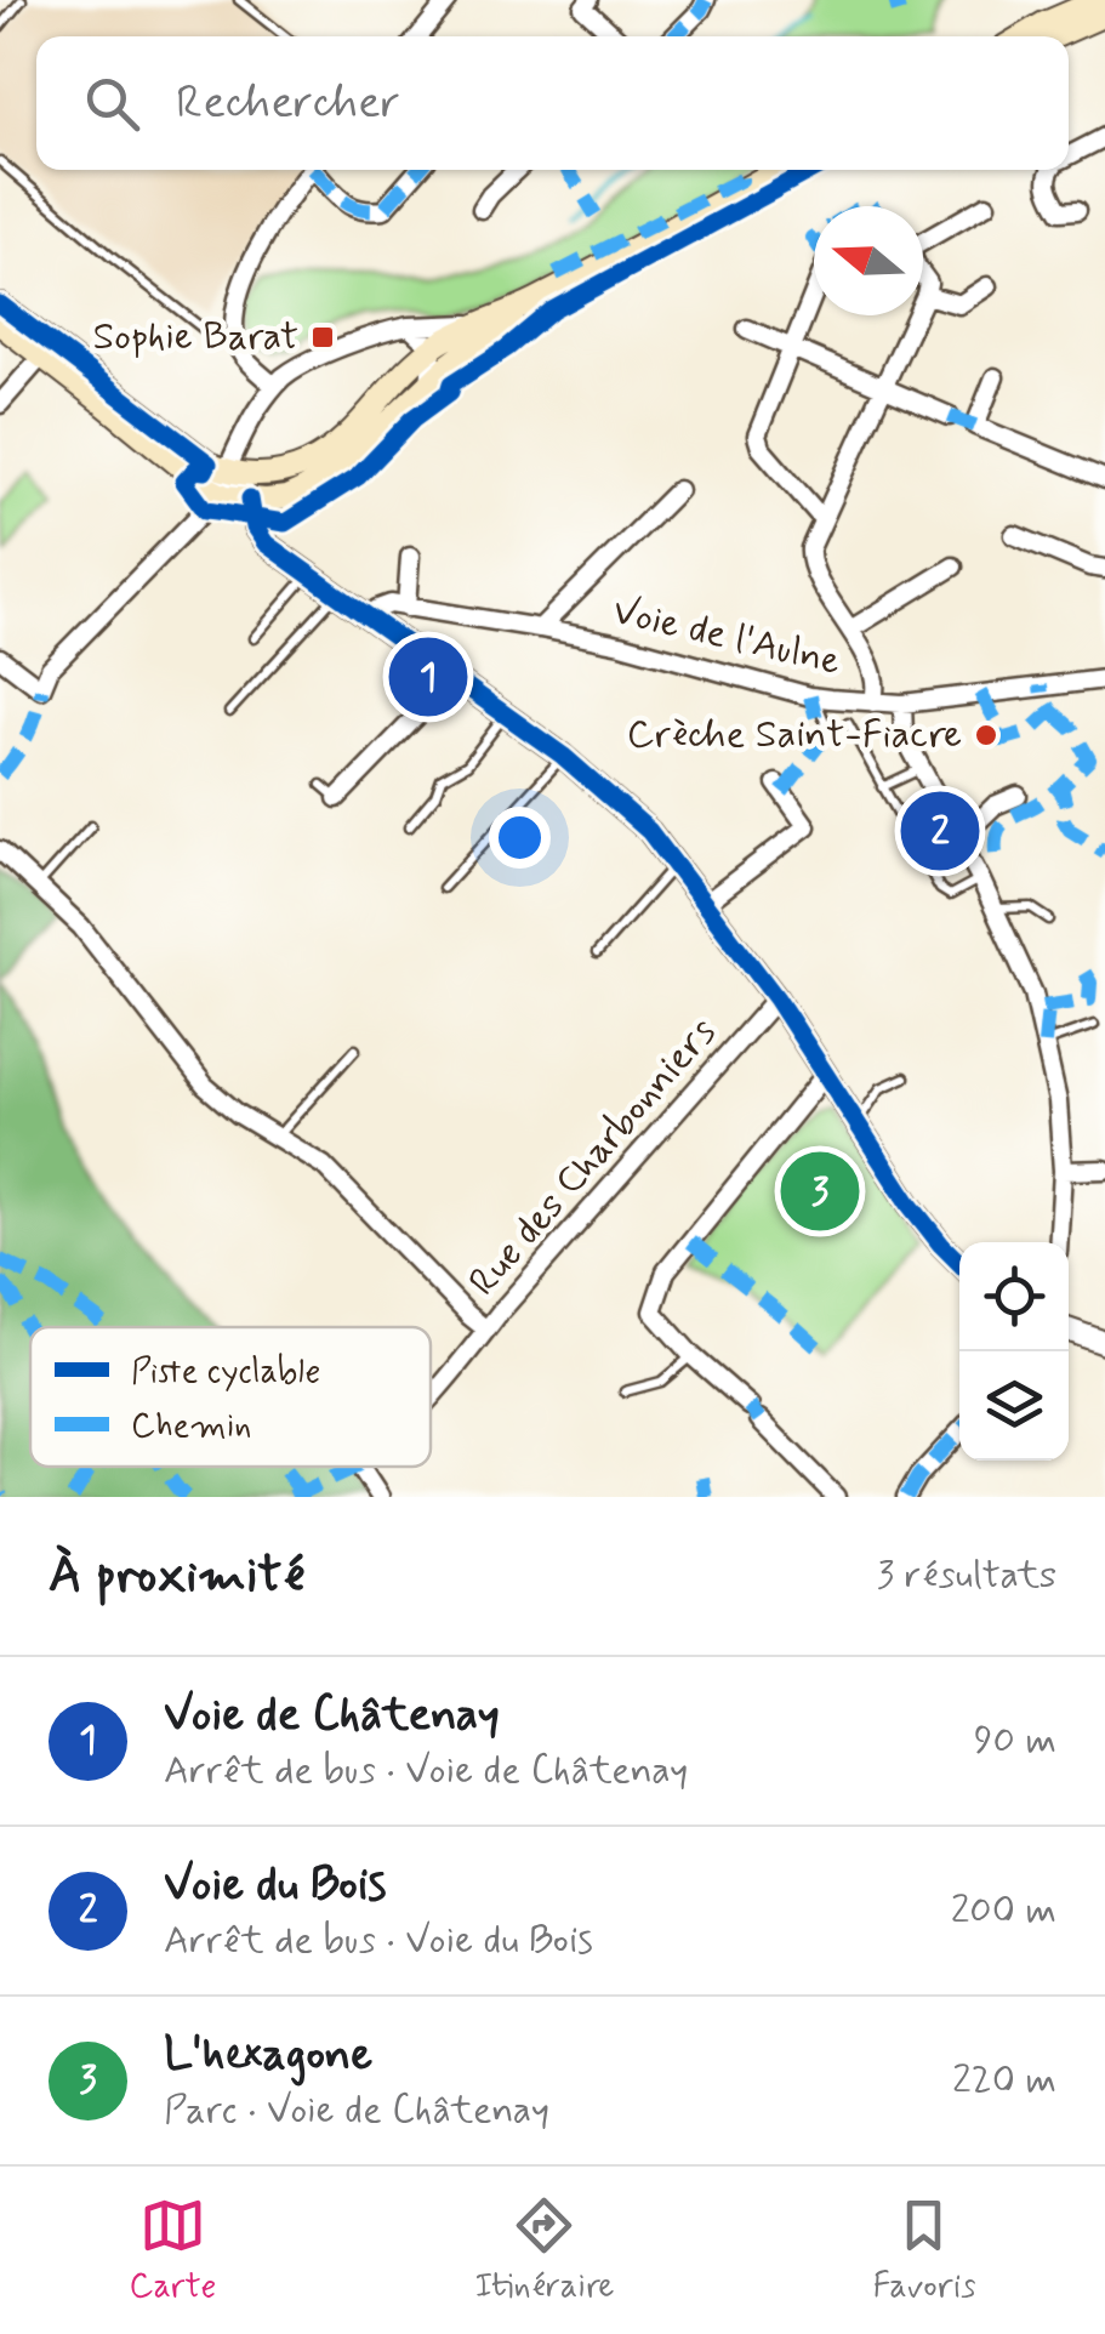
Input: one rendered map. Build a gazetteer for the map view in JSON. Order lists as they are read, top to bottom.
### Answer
{
  "streets": {
    "street": ["Voie de l'Aulne", "Rue des Charbonniers"]
  },
  "places": {
    "transit": ["Sophie Barat"],
    "other": ["Crèche Saint-Fiacre"]
  },
  "legend": ["Piste cyclable", "Chemin"],
  "north": "left",
  "page": {
    "search": "Rechercher",
    "pins": ["1", "2", "3"],
    "heading": ["À proximité", "3 résultats"],
    "list": [
      {
        "mark": "1",
        "name": "Voie de Châtenay",
        "note": "Arrêt de bus · Voie de Châtenay",
        "value": "90 m"
      },
      {
        "mark": "2",
        "name": "Voie du Bois",
        "note": "Arrêt de bus · Voie du Bois",
        "value": "200 m"
      },
      {
        "mark": "3",
        "name": "L'hexagone",
        "note": "Parc · Voie de Châtenay",
        "value": "220 m"
      }
    ],
    "nav": ["Carte", "Itinéraire", "Favoris"]
  }
}
